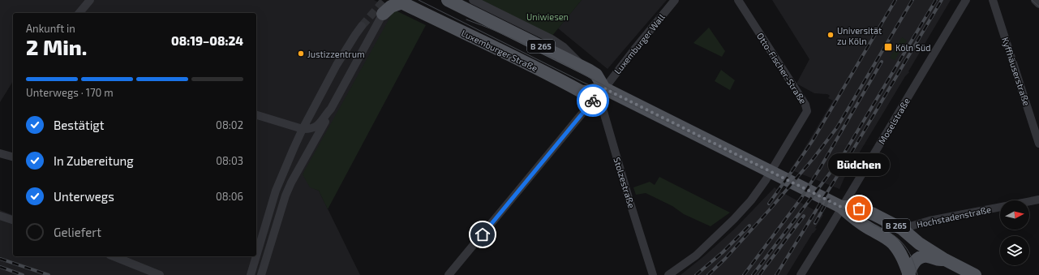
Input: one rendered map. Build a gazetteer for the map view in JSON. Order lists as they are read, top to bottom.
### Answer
{
  "streets": {
    "main road": ["B 265", "Luxemburger Straße"],
    "street": [
      "Luxemburger Wall",
      "Otto-Fischer-Straße",
      "Kyffhäuserstraße",
      "Moselstraße",
      "Stolzestraße",
      "Hochstadenstraße"
    ]
  },
  "crossings": [
    ["Luxemburger Wall", "B 265"],
    ["Luxemburger Wall", "Luxemburger Straße"],
    ["Luxemburger Wall", "Stolzestraße"],
    ["B 265", "Luxemburger Straße"],
    ["B 265", "Otto-Fischer-Straße"],
    ["B 265", "Moselstraße"],
    ["B 265", "Stolzestraße"],
    ["B 265", "Hochstadenstraße"],
    ["Luxemburger Straße", "Stolzestraße"]
  ],
  "parks": ["Uniwiesen"],
  "places": {
    "other": ["Universität zu Köln", "Justizzentrum", "Büdchen"],
    "transit": ["Köln Süd"]
  },
  "north": "right",
  "page": {
    "heading": ["2 Min.", "Ankunft in", "08:19–08:24"],
    "bar": "Unterwegs · 170 m",
    "list": [
      ["Bestätigt", "08:02"],
      ["In Zubereitung", "08:03"],
      ["Unterwegs", "08:06"],
      "Geliefert"
    ],
    "bubble": "Büdchen"
  }
}
